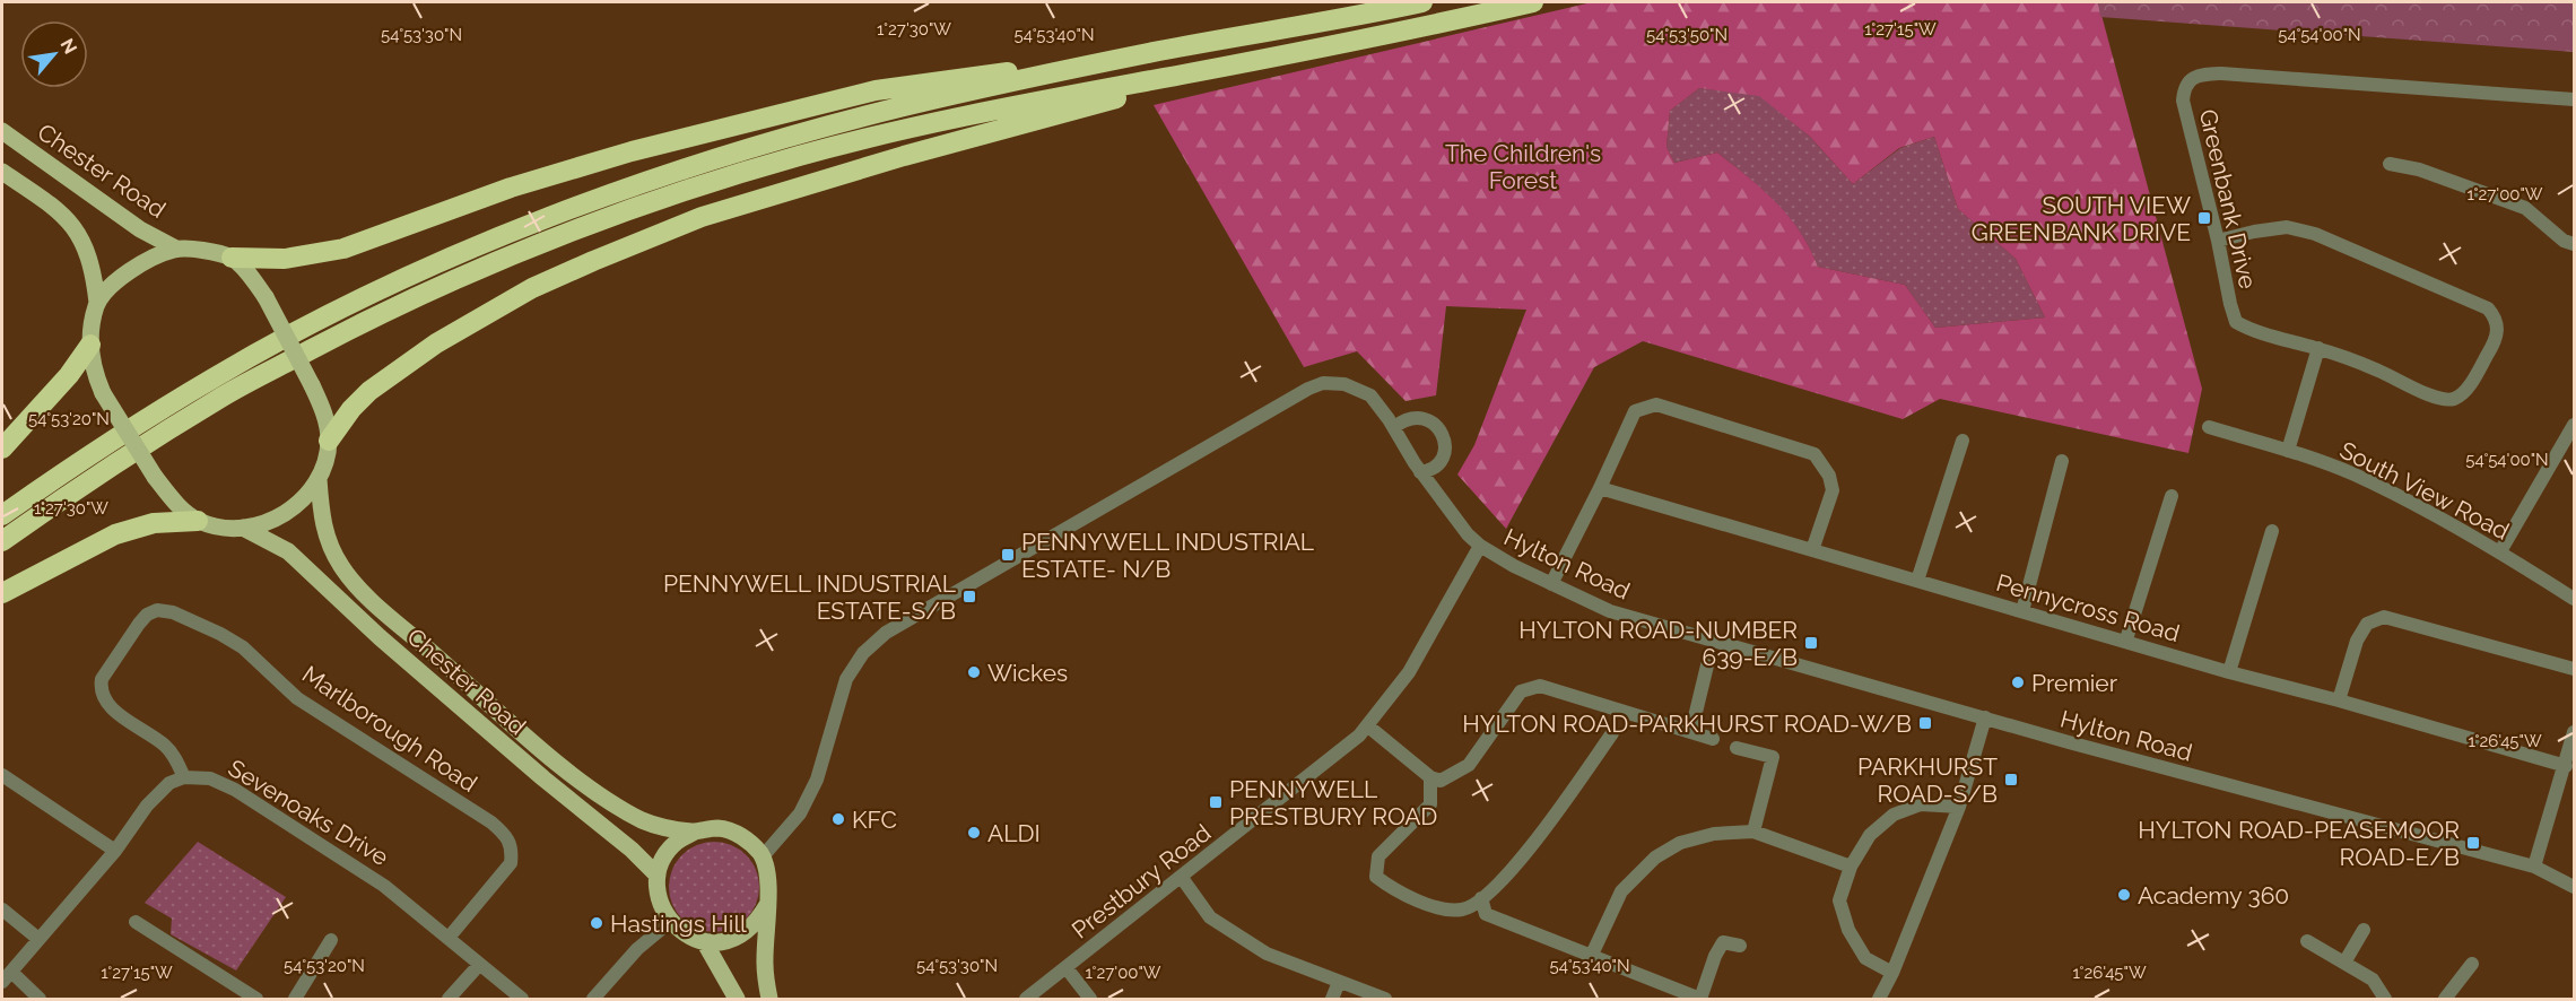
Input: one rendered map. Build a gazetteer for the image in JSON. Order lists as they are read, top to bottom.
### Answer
{
  "streets": {
    "main road": ["Chester Road"],
    "street": [
      "Greenbank Drive",
      "South View Road",
      "Hylton Road",
      "Pennycross Road",
      "Marlborough Road",
      "Sevenoaks Drive",
      "Prestbury Road"
    ]
  },
  "crossings": [
    ["Chester Road", "Hylton Road"],
    ["Hylton Road", "Prestbury Road"],
    ["Marlborough Road", "Sevenoaks Drive"]
  ],
  "parks": ["The Children's Forest"],
  "places": {
    "transit": [
      "SOUTH VIEW GREENBANK DRIVE",
      "PENNYWELL INDUSTRIAL ESTATE- N/B",
      "PENNYWELL INDUSTRIAL ESTATE-S/B",
      "HYLTON ROAD-NUMBER 639-E/B",
      "HYLTON ROAD-PARKHURST ROAD-W/B",
      "PARKHURST ROAD-S/B",
      "PENNYWELL PRESTBURY ROAD",
      "HYLTON ROAD-PEASEMOOR ROAD-E/B"
    ],
    "other": [
      "Wickes",
      "Premier",
      "KFC",
      "ALDI",
      "Academy 360",
      "Hastings Hill"
    ]
  },
  "north": "top right",
  "coordinates": [
    "1°27'30\"W",
    "1°27'15\"W",
    "54°53'30\"N",
    "54°53'40\"N",
    "54°53'50\"N",
    "54°54'00\"N",
    "1°27'00\"W",
    "54°53'20\"N",
    "1°26'45\"W"
  ]
}
